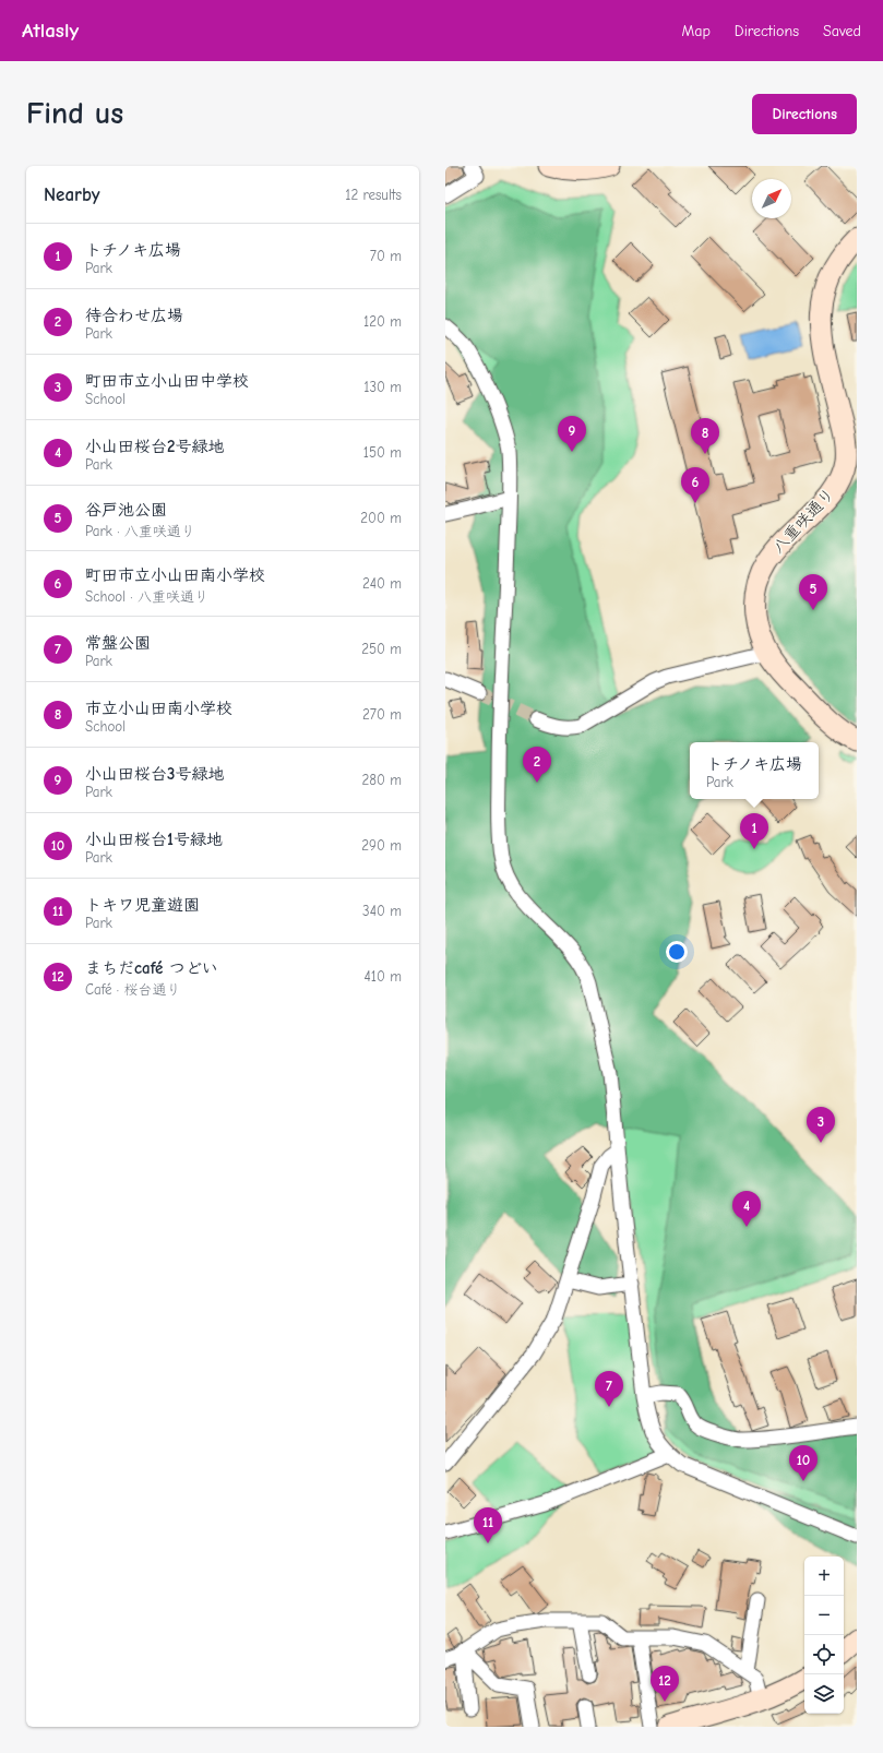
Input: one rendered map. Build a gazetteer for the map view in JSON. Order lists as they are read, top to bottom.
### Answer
{
  "streets": {
    "street": ["八重咲通り"]
  },
  "north": "top right",
  "page": {
    "header": "Atlasly",
    "nav": ["Map", "Directions", "Saved"],
    "buttons": "Directions",
    "title": "Find us",
    "heading": ["Nearby", "12 results"],
    "list": [
      {
        "mark": "1",
        "name": "トチノキ広場",
        "note": "Park",
        "value": "70 m"
      },
      {
        "mark": "2",
        "name": "待合わせ広場",
        "note": "Park",
        "value": "120 m"
      },
      {
        "mark": "3",
        "name": "町田市立小山田中学校",
        "note": "School",
        "value": "130 m"
      },
      {
        "mark": "4",
        "name": "小山田桜台2号緑地",
        "note": "Park",
        "value": "150 m"
      },
      {
        "mark": "5",
        "name": "谷戸池公園",
        "note": "Park · 八重咲通り",
        "value": "200 m"
      },
      {
        "mark": "6",
        "name": "町田市立小山田南小学校",
        "note": "School · 八重咲通り",
        "value": "240 m"
      },
      {
        "mark": "7",
        "name": "常盤公園",
        "note": "Park",
        "value": "250 m"
      },
      {
        "mark": "8",
        "name": "市立小山田南小学校",
        "note": "School",
        "value": "270 m"
      },
      {
        "mark": "9",
        "name": "小山田桜台3号緑地",
        "note": "Park",
        "value": "280 m"
      },
      {
        "mark": "10",
        "name": "小山田桜台1号緑地",
        "note": "Park",
        "value": "290 m"
      },
      {
        "mark": "11",
        "name": "トキワ児童遊園",
        "note": "Park",
        "value": "340 m"
      },
      {
        "mark": "12",
        "name": "まちだcafé つどい",
        "note": "Café · 桜台通り",
        "value": "410 m"
      }
    ],
    "pins": [
      "9",
      "8",
      "6",
      "5",
      "2",
      "1",
      "3",
      "4",
      "7",
      "10",
      "11",
      "12"
    ],
    "popup": ["トチノキ広場", "Park"],
    "map_buttons": ["+", "−"]
  }
}
